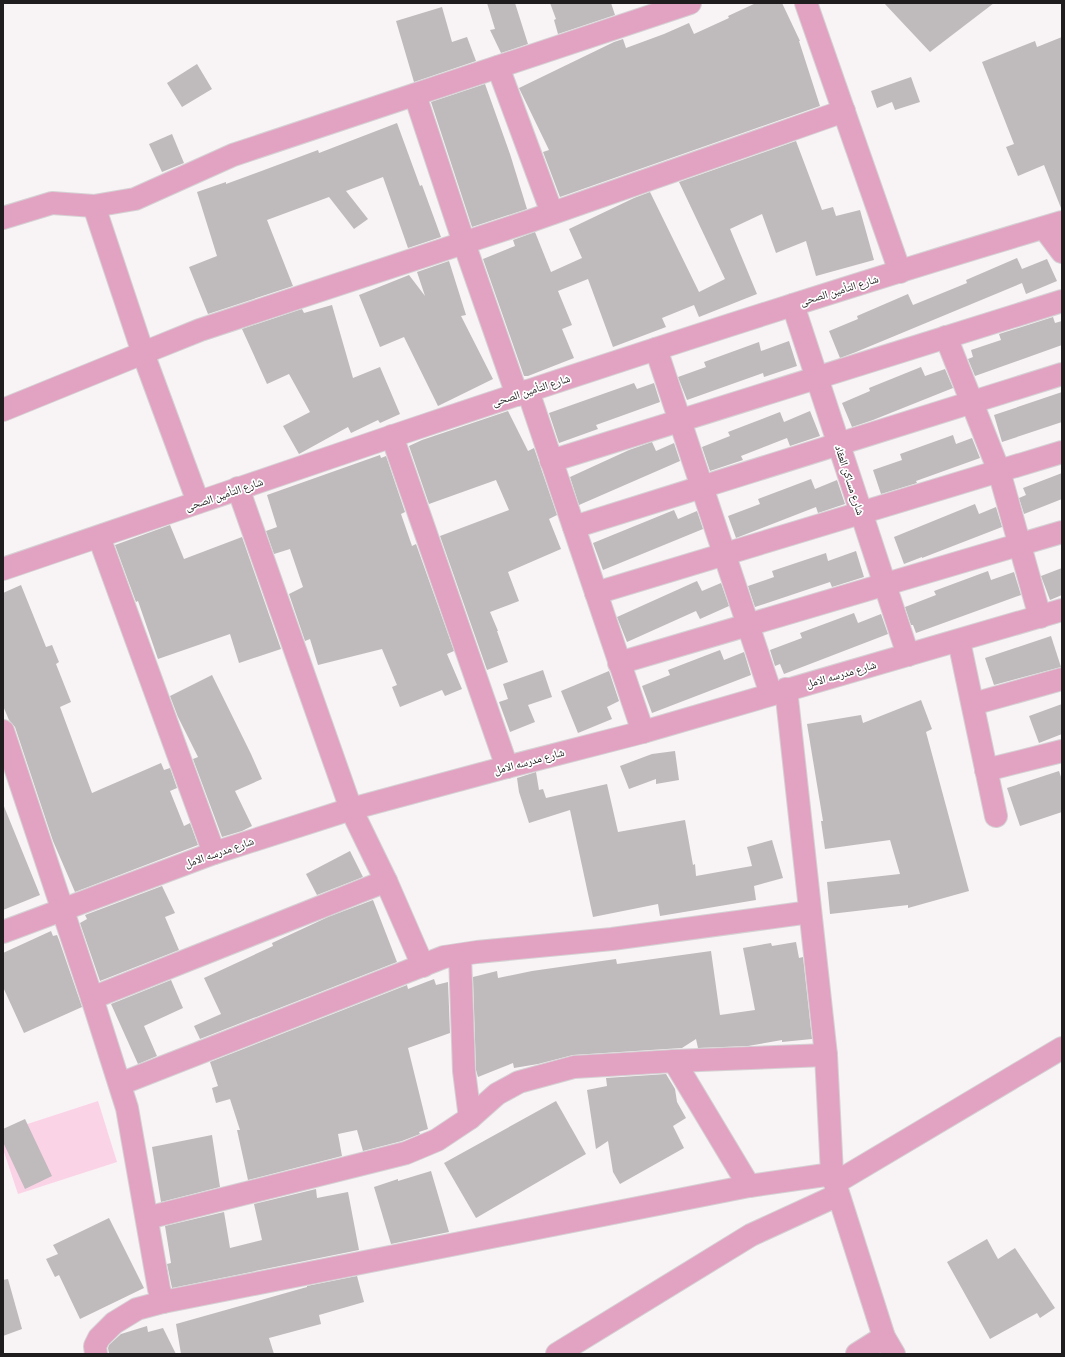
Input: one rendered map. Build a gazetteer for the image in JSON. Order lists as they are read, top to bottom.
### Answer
{
  "streets": {
    "street": ["شارع التأمين الصحى", "شارع مساكن العقاد", "شارع مدرسه الامل"]
  },
  "crossings": [
    ["شارع التأمين الصحى", "شارع مساكن العقاد"],
    ["شارع مساكن العقاد", "شارع مدرسه الامل"]
  ]
}
